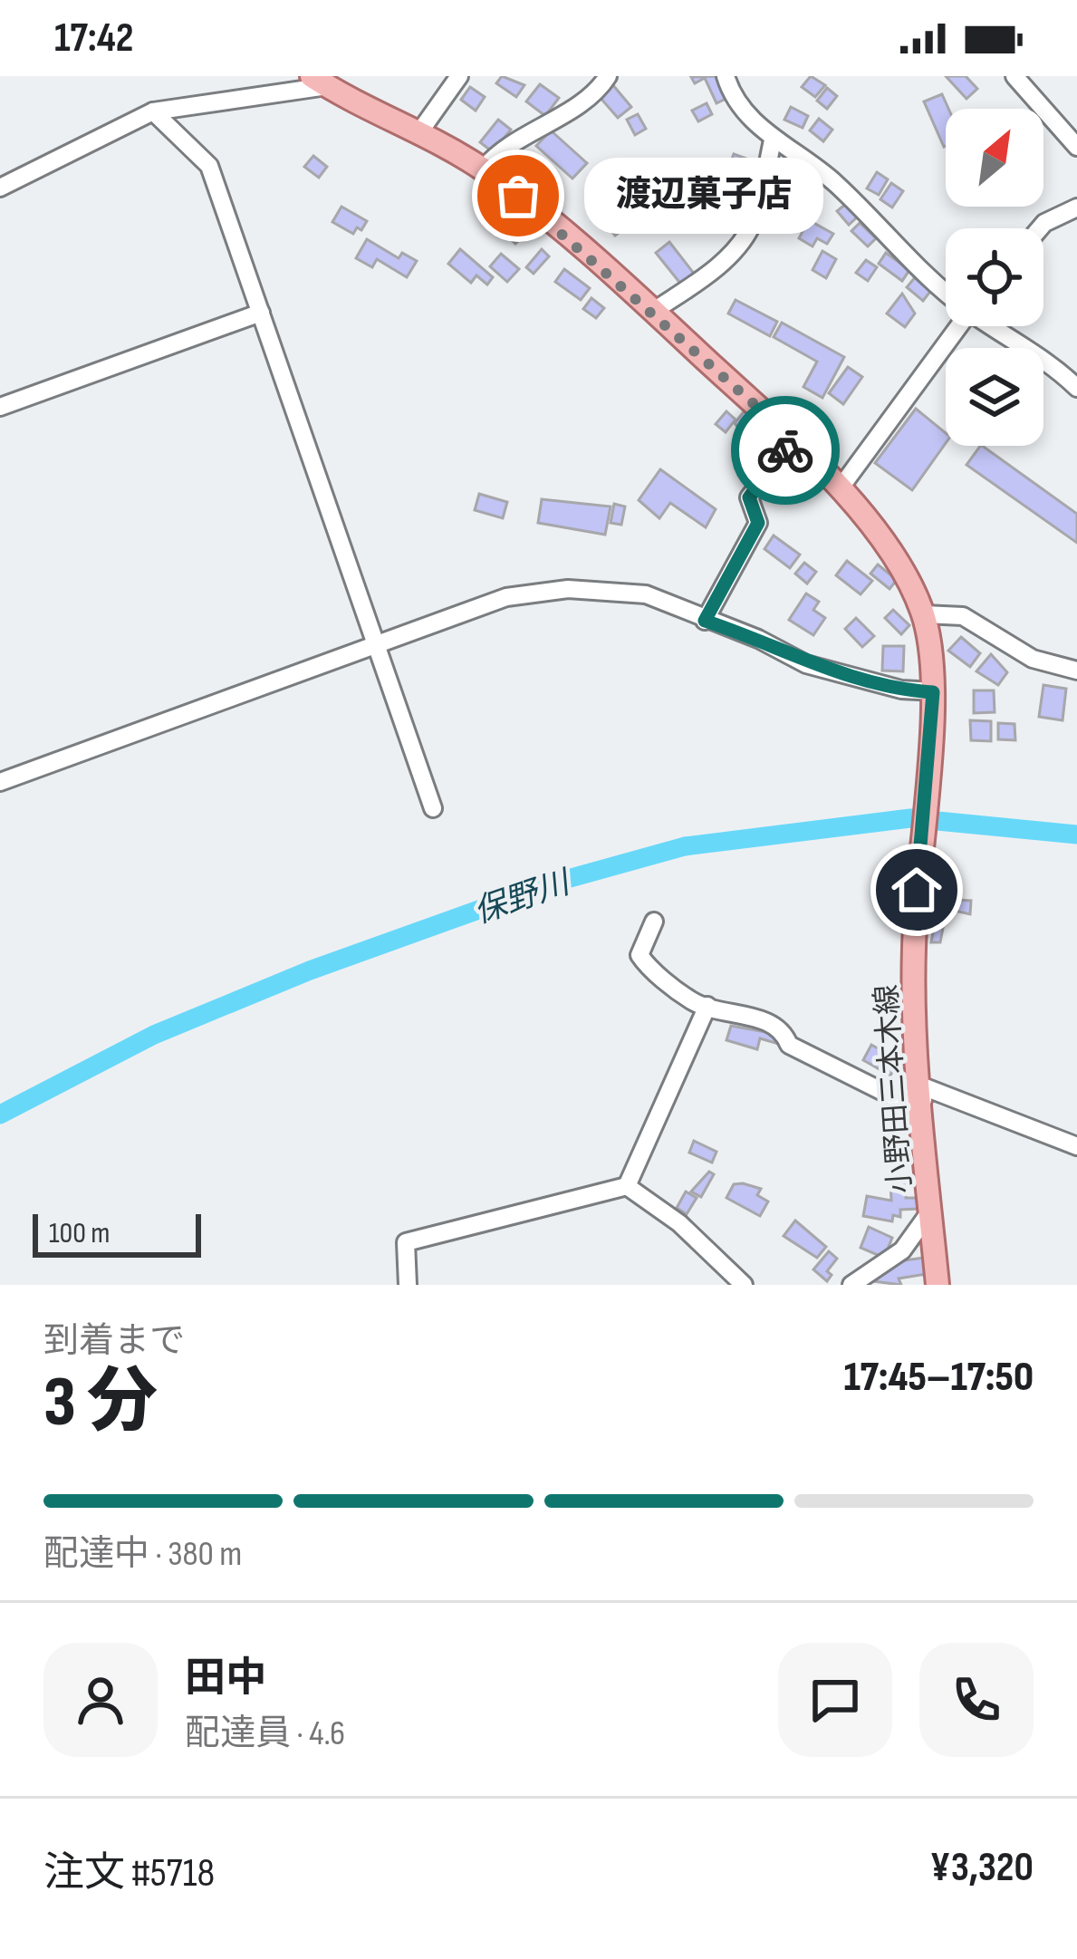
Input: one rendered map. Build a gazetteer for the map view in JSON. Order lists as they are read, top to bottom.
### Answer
{
  "streets": {
    "main road": ["小野田三本木線"]
  },
  "water": ["保野川"],
  "places": ["渡辺菓子店"],
  "scale_bar": "100 m",
  "north": "top right",
  "page": {
    "status": "17:42",
    "bubble": "渡辺菓子店",
    "scale": "100 m",
    "heading": ["3 分", "到着まで", "17:45–17:50"],
    "panel": [
      "田中",
      "配達員 · 4.6",
      "注文 #5718",
      "¥3,320"
    ],
    "bar": "配達中 · 380 m"
  }
}
